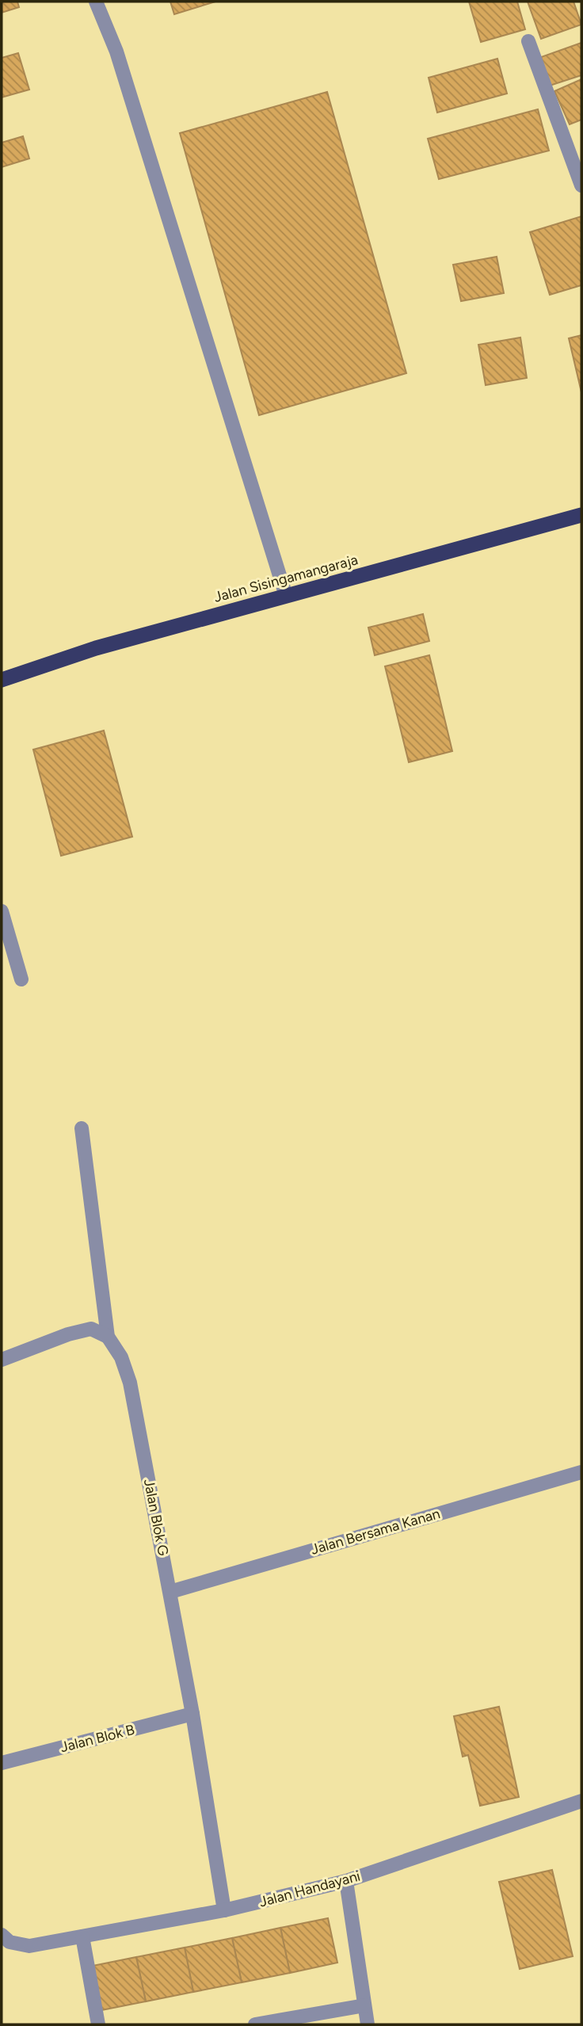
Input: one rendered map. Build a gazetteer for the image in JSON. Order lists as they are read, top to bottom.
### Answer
{
  "streets": {
    "highway": ["Jalan Sisingamangaraja"],
    "street": [
      "Jalan Blok G",
      "Jalan Bersama Kanan",
      "Jalan Blok B",
      "Jalan Handayani"
    ]
  },
  "crossings": [
    ["Jalan Blok G", "Jalan Bersama Kanan"],
    ["Jalan Blok G", "Jalan Blok B"],
    ["Jalan Blok G", "Jalan Handayani"]
  ]
}
